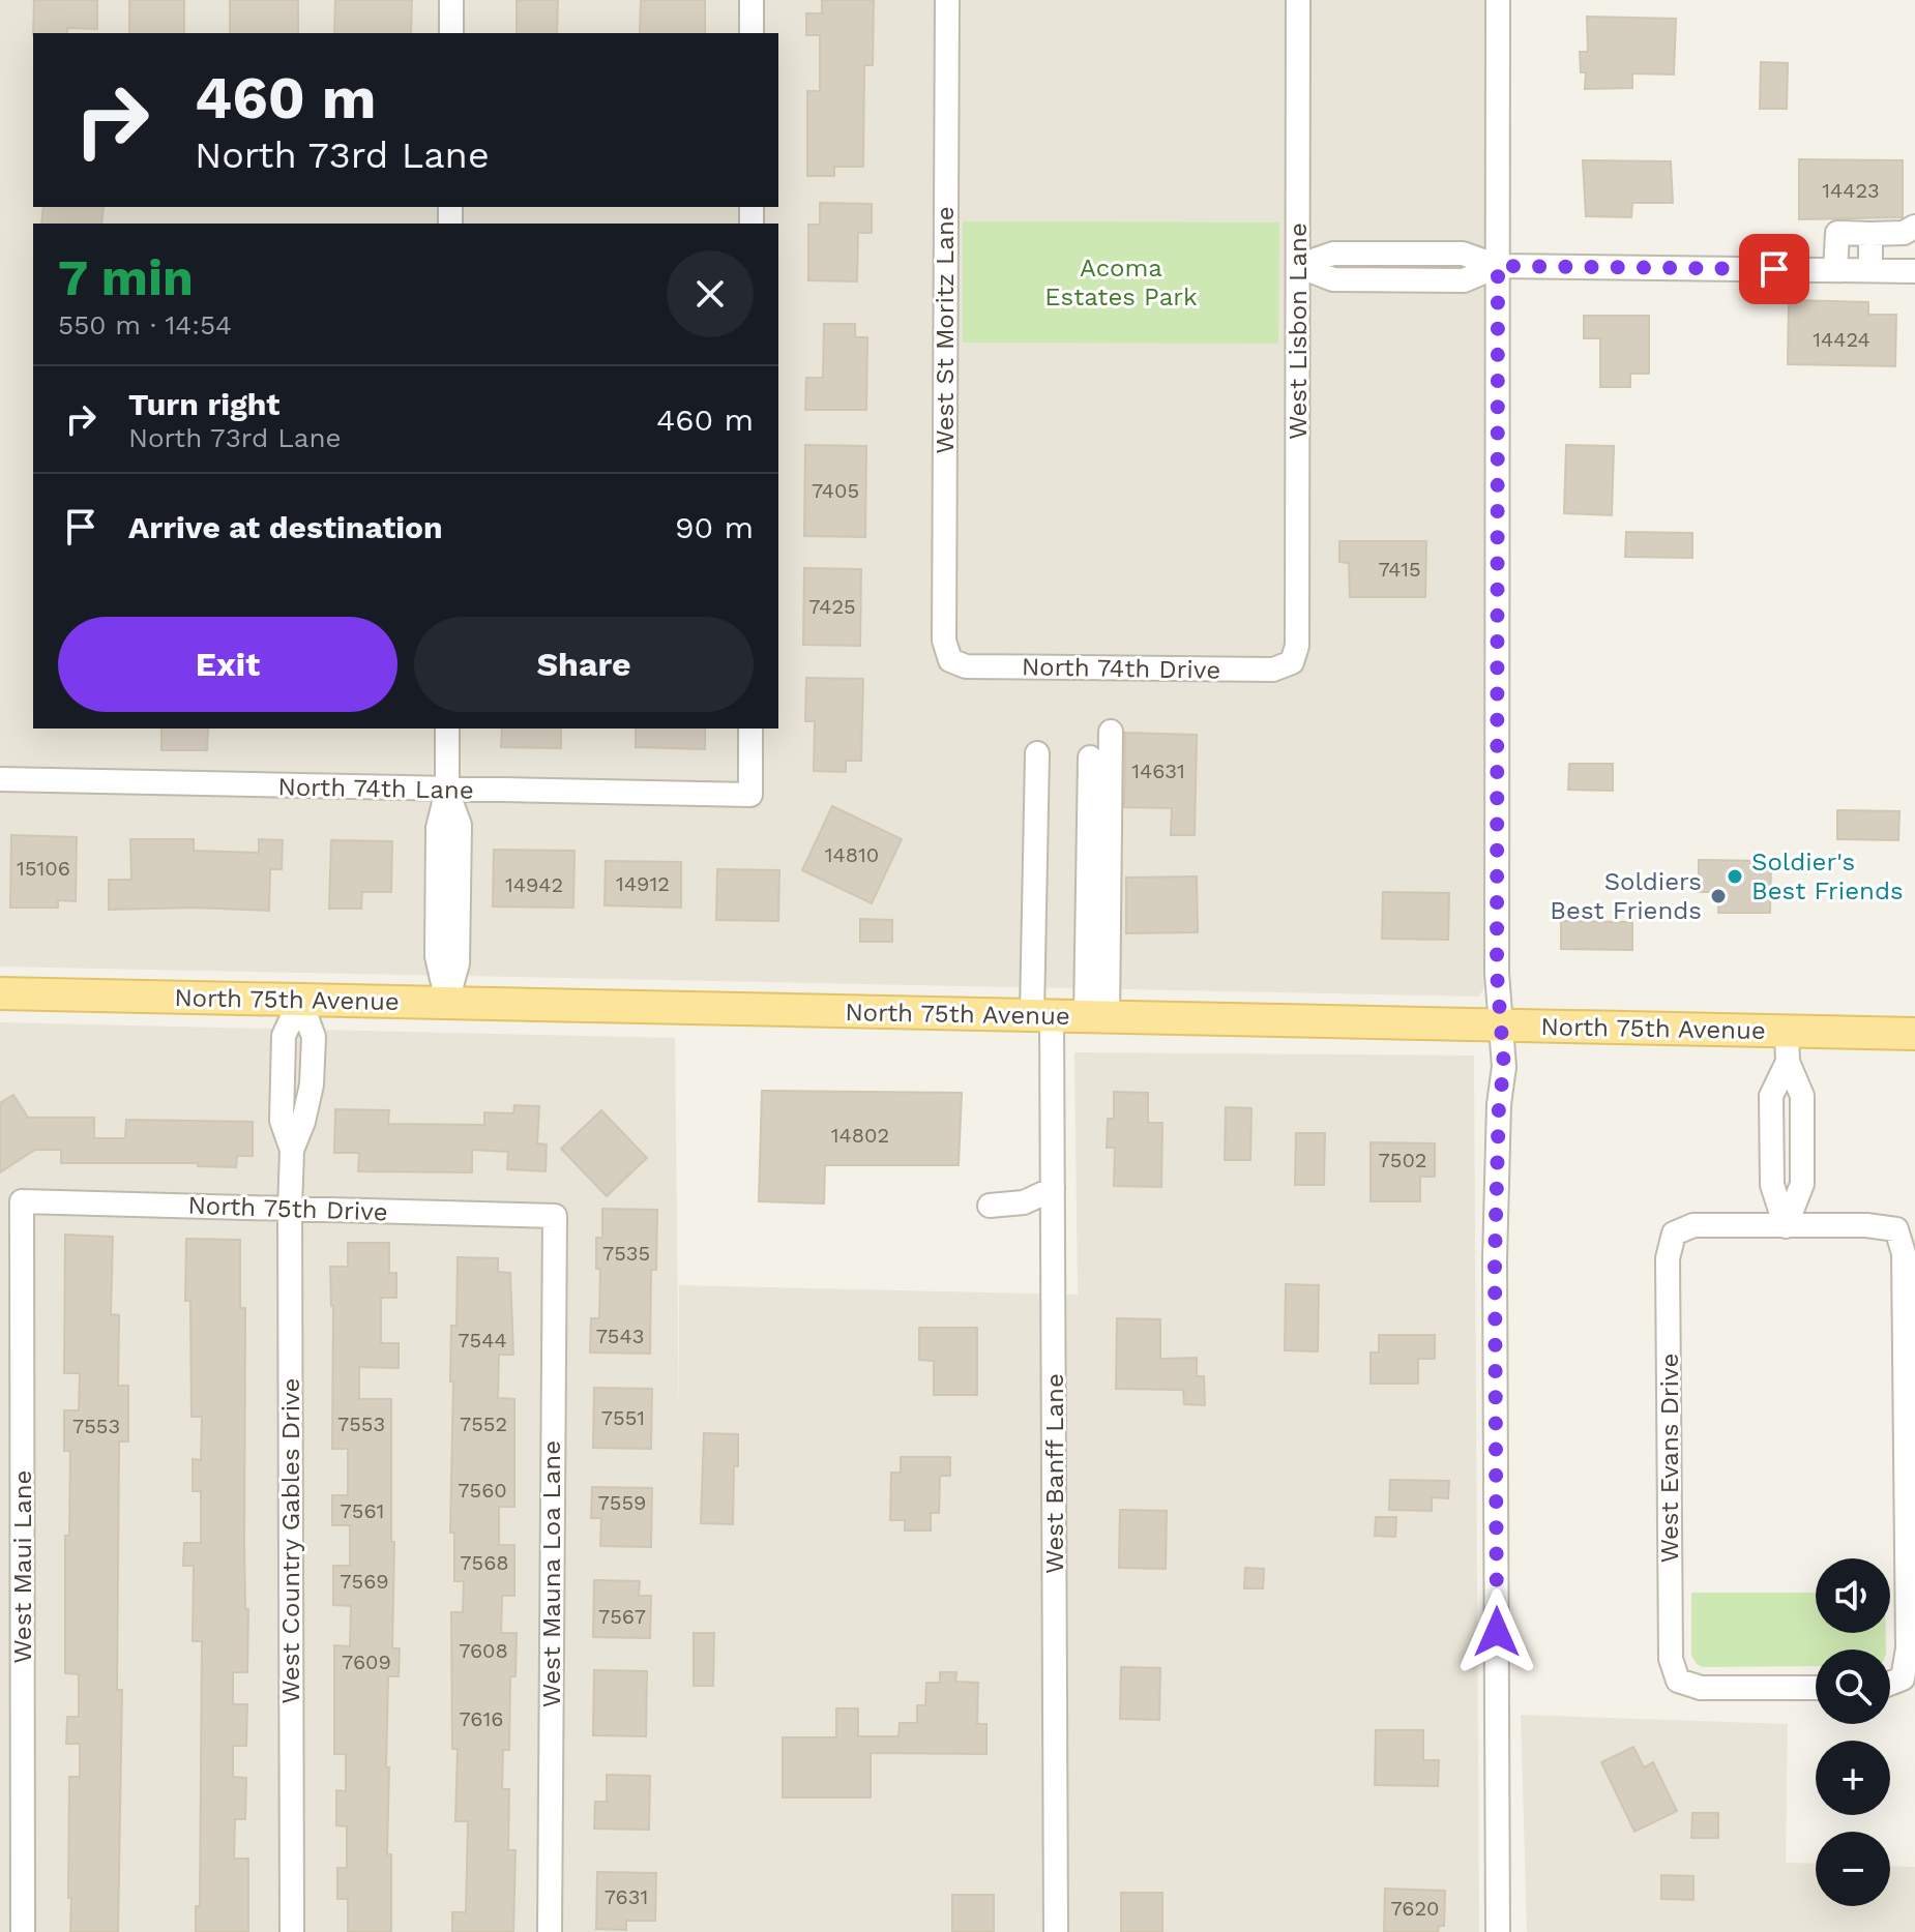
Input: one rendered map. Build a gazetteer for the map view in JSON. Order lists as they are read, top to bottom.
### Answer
{
  "streets": {
    "main road": ["North 75th Avenue"],
    "street": [
      "West St Moritz Lane",
      "West Lisbon Lane",
      "North 74th Drive",
      "North 74th Lane",
      "North 75th Drive",
      "West Evans Drive",
      "West Banff Lane",
      "West Country Gables Drive",
      "West Maui Lane",
      "West Mauna Loa Lane"
    ]
  },
  "crossings": [
    ["West St Moritz Lane", "North 74th Drive"],
    ["West Lisbon Lane", "North 74th Drive"],
    ["North 75th Avenue", "West Banff Lane"],
    ["North 75th Avenue", "West Country Gables Drive"],
    ["North 75th Drive", "West Country Gables Drive"],
    ["North 75th Drive", "West Maui Lane"],
    ["North 75th Drive", "West Mauna Loa Lane"]
  ],
  "parks": ["Acoma Estates Park"],
  "places": ["Soldier's Best Friends", "Soldiers Best Friends"],
  "house_numbers": [
    "14423",
    "14424",
    "7405",
    "7415",
    "7425",
    "14631",
    "14810",
    "15106",
    "14912",
    "14942",
    "14802",
    "7502",
    "7535",
    "7543",
    "7544",
    "7551",
    "7553",
    "7552",
    "7553",
    "7560",
    "7559",
    "7561",
    "7568",
    "7569",
    "7567",
    "7608",
    "7609",
    "7616",
    "7631",
    "7620"
  ],
  "page": {
    "turn": ["460 m", "North 73rd Lane"],
    "heading": ["7 min", "550 m · 14:54"],
    "list": [
      {
        "name": "Turn right",
        "note": "North 73rd Lane",
        "value": "460 m"
      },
      {
        "name": "Arrive at destination",
        "value": "90 m"
      }
    ],
    "buttons": ["Exit", "Share"],
    "map_buttons": ["+", "−"]
  }
}
